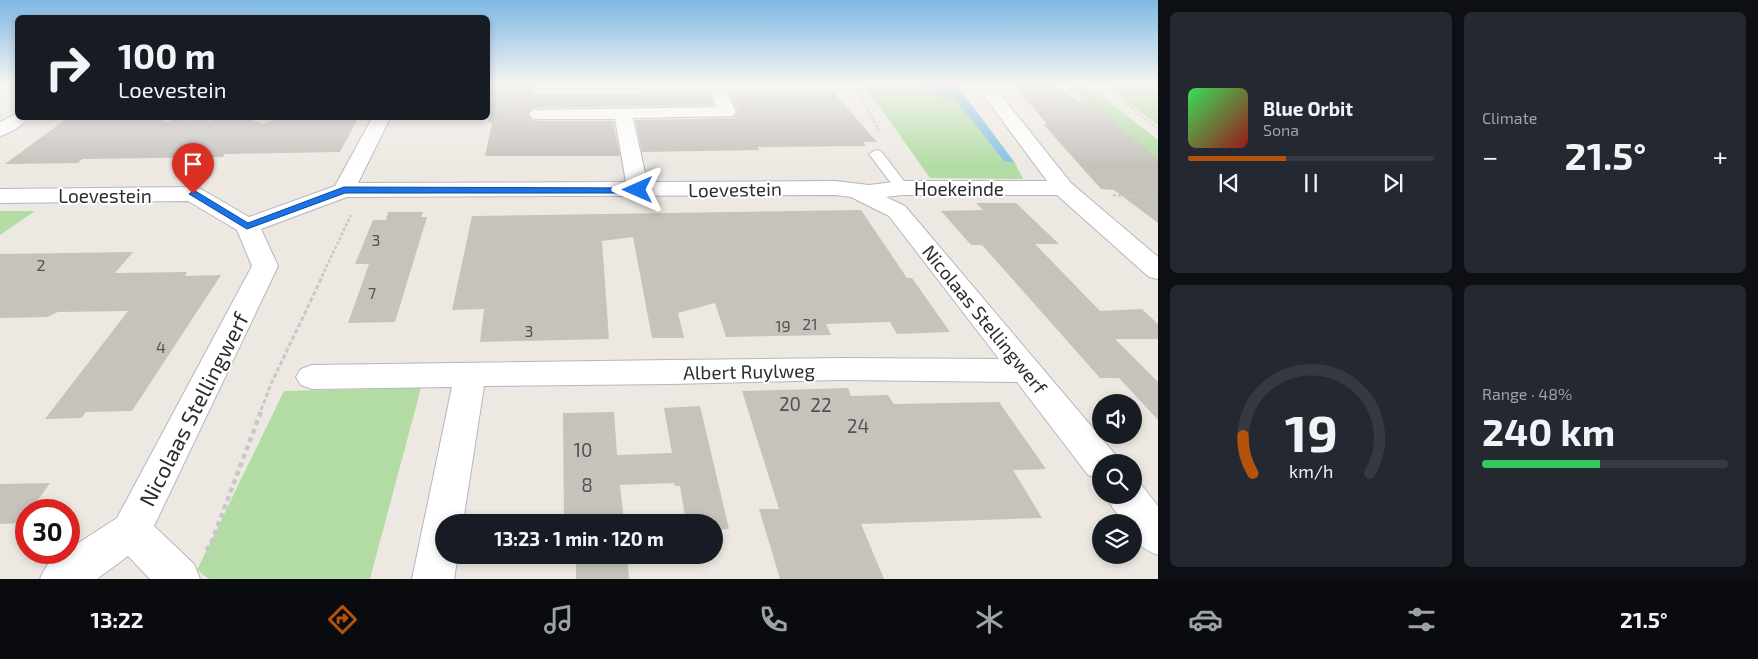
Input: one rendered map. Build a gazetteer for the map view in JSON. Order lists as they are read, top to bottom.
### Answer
{
  "streets": {
    "street": [
      "Hoekeinde",
      "Loevestein",
      "Nicolaas Stellingwerf",
      "Albert Ruylweg"
    ]
  },
  "crossings": [
    ["Hoekeinde", "Loevestein"],
    ["Hoekeinde", "Nicolaas Stellingwerf"],
    ["Loevestein", "Nicolaas Stellingwerf"],
    ["Nicolaas Stellingwerf", "Albert Ruylweg"]
  ],
  "house_numbers": [
    "3",
    "2",
    "7",
    "21",
    "19",
    "3",
    "4",
    "20",
    "22",
    "24",
    "10",
    "8"
  ],
  "page": {
    "tile": [
      "Climate",
      ["Range · 48%", "240 km"]
    ],
    "turn": ["100 m", "Loevestein"],
    "song": ["Blue Orbit", "Sona"],
    "heat": ["−", "21.5°", "+"],
    "limit": "30",
    "trip": "13:23 · 1 min · 120 m",
    "tabs": ["13:22", "21.5°"],
    "gauge": ["19", "km/h"]
  }
}
